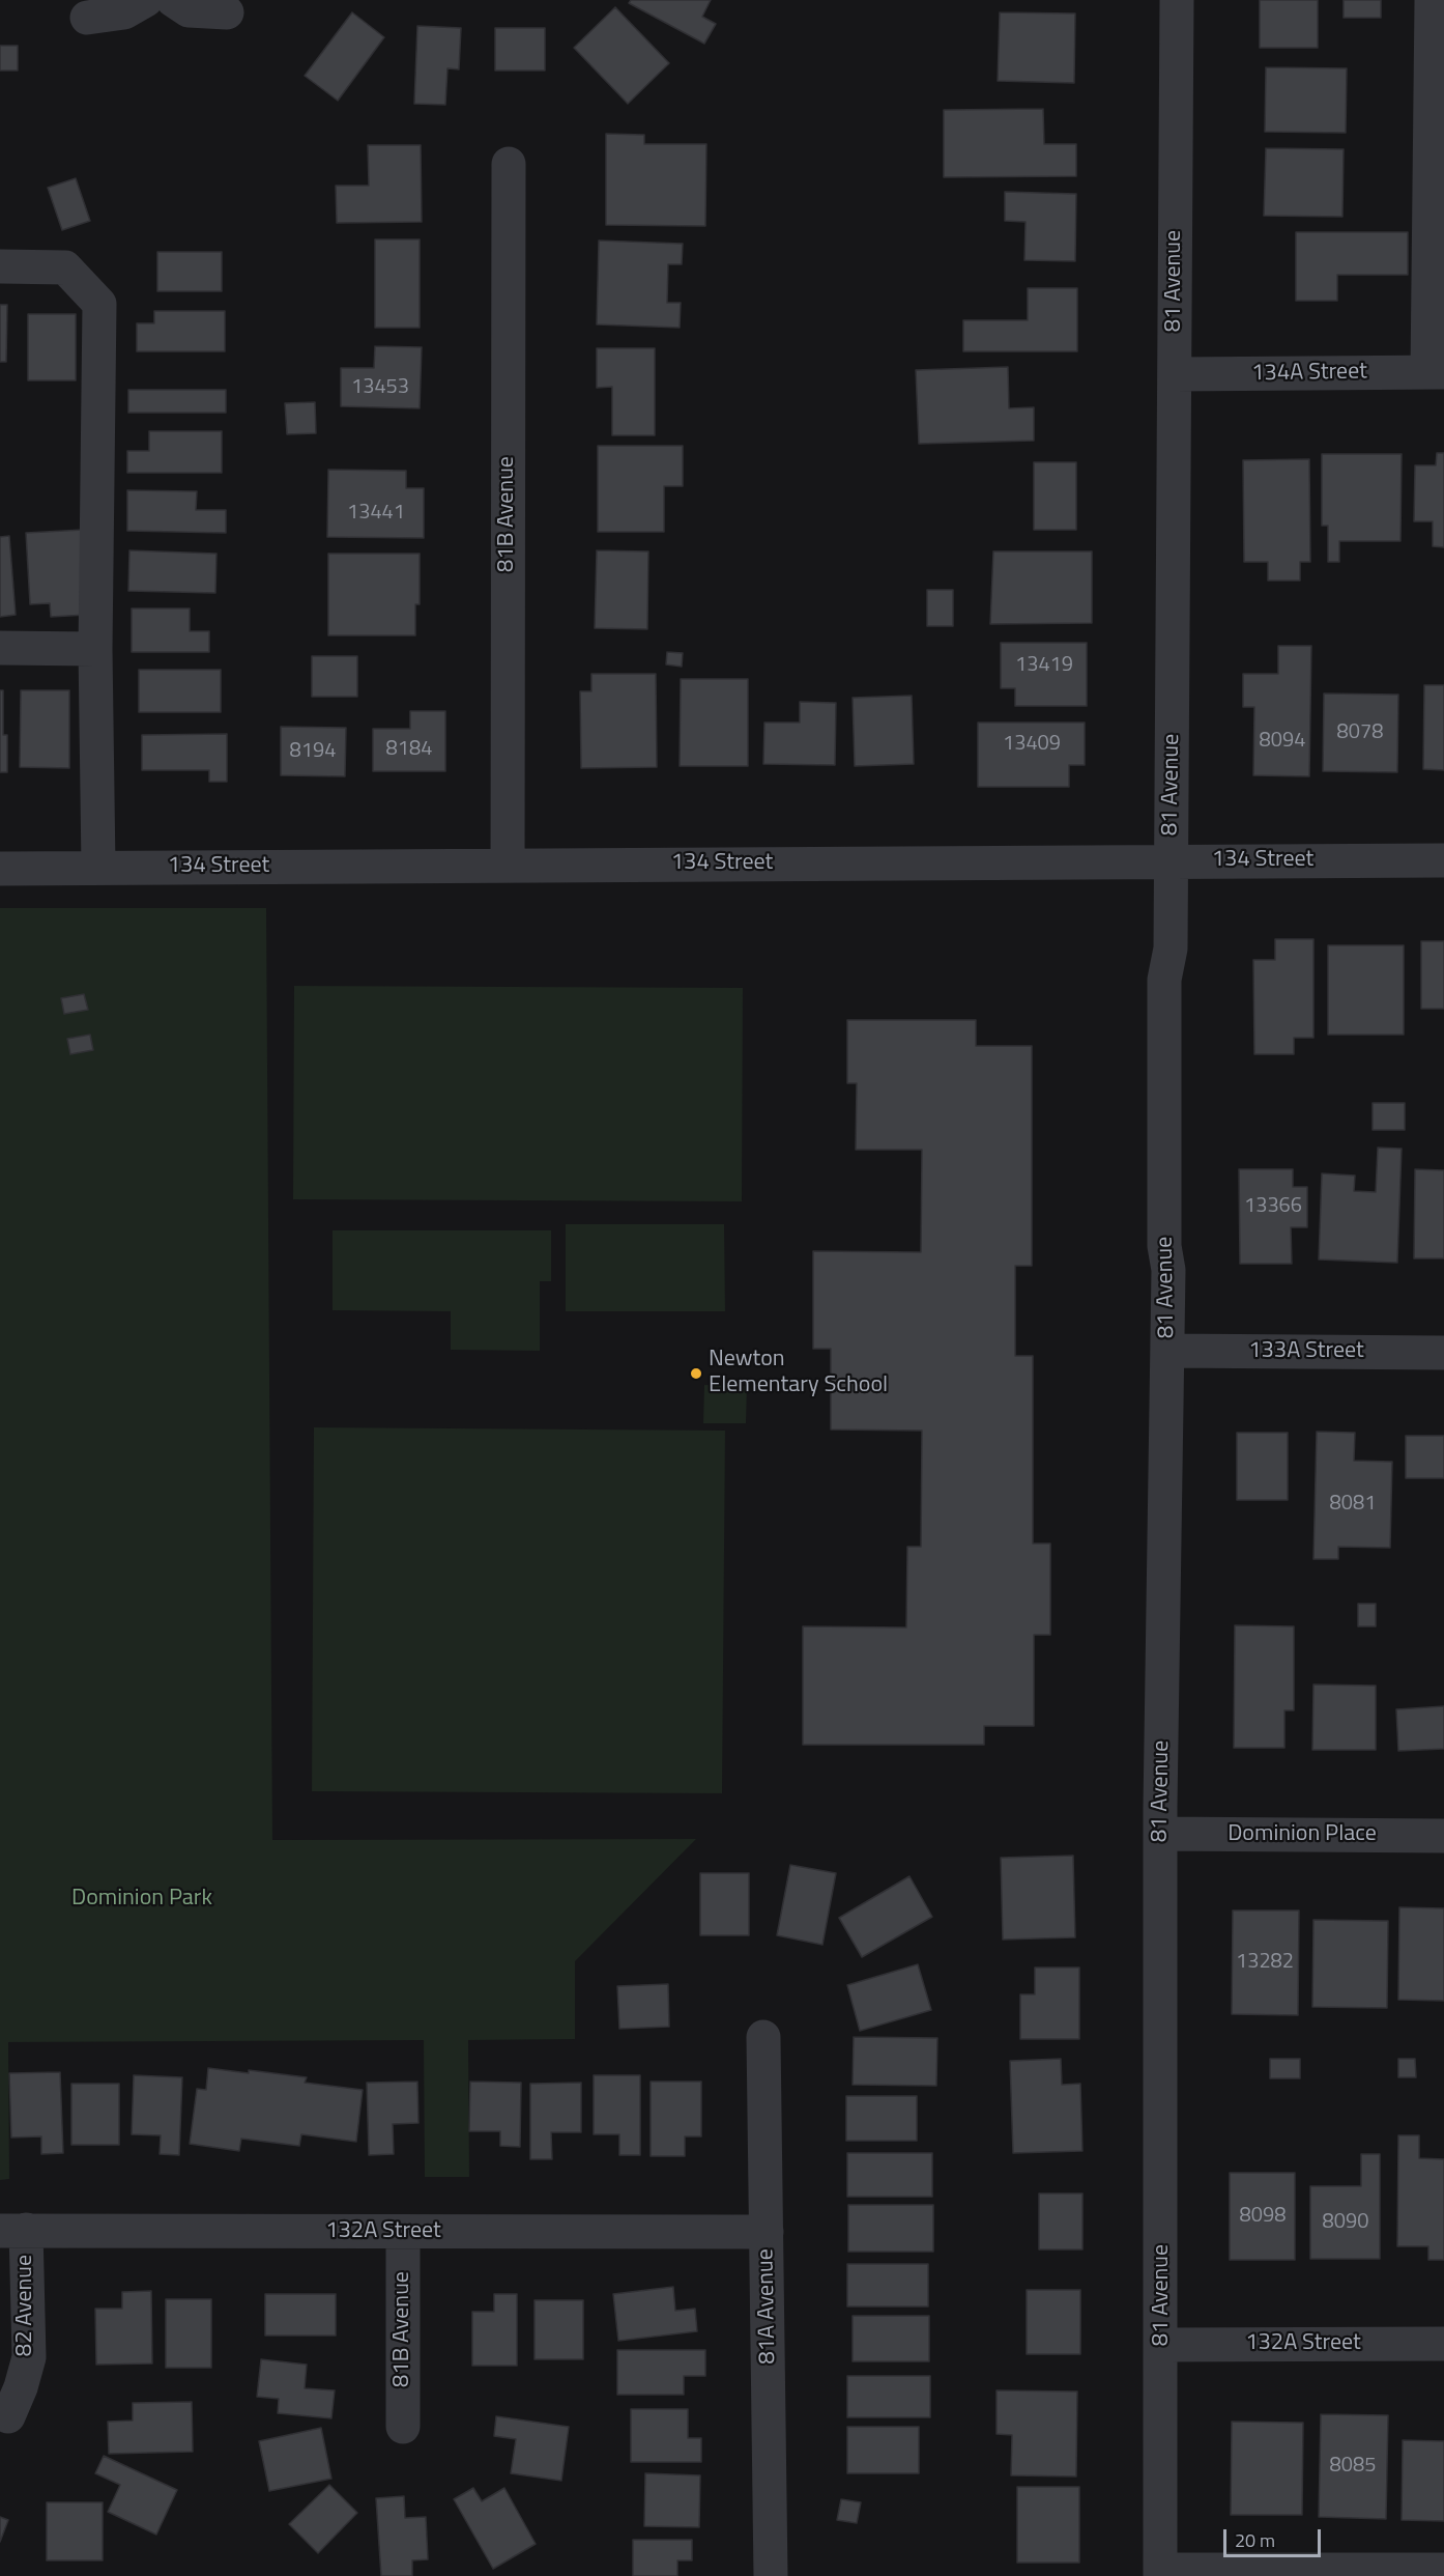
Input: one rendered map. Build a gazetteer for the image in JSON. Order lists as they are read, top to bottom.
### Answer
{
  "streets": {
    "street": [
      "81 Avenue",
      "134A Street",
      "81B Avenue",
      "134 Street",
      "133A Street",
      "Dominion Place",
      "132A Street",
      "82 Avenue",
      "81A Avenue"
    ]
  },
  "crossings": [
    ["81 Avenue", "134A Street"],
    ["81 Avenue", "134 Street"],
    ["81 Avenue", "133A Street"],
    ["81 Avenue", "Dominion Place"],
    ["81 Avenue", "132A Street"],
    ["81B Avenue", "134 Street"],
    ["81B Avenue", "132A Street"],
    ["132A Street", "82 Avenue"],
    ["132A Street", "81A Avenue"]
  ],
  "parks": ["Dominion Park"],
  "places": ["Newton Elementary School"],
  "house_numbers": [
    "13453",
    "13441",
    "13419",
    "8078",
    "8094",
    "13409",
    "8184",
    "8194",
    "13366",
    "8081",
    "13282",
    "8098",
    "8090",
    "8085"
  ],
  "scale_bar": "20 m"
}
